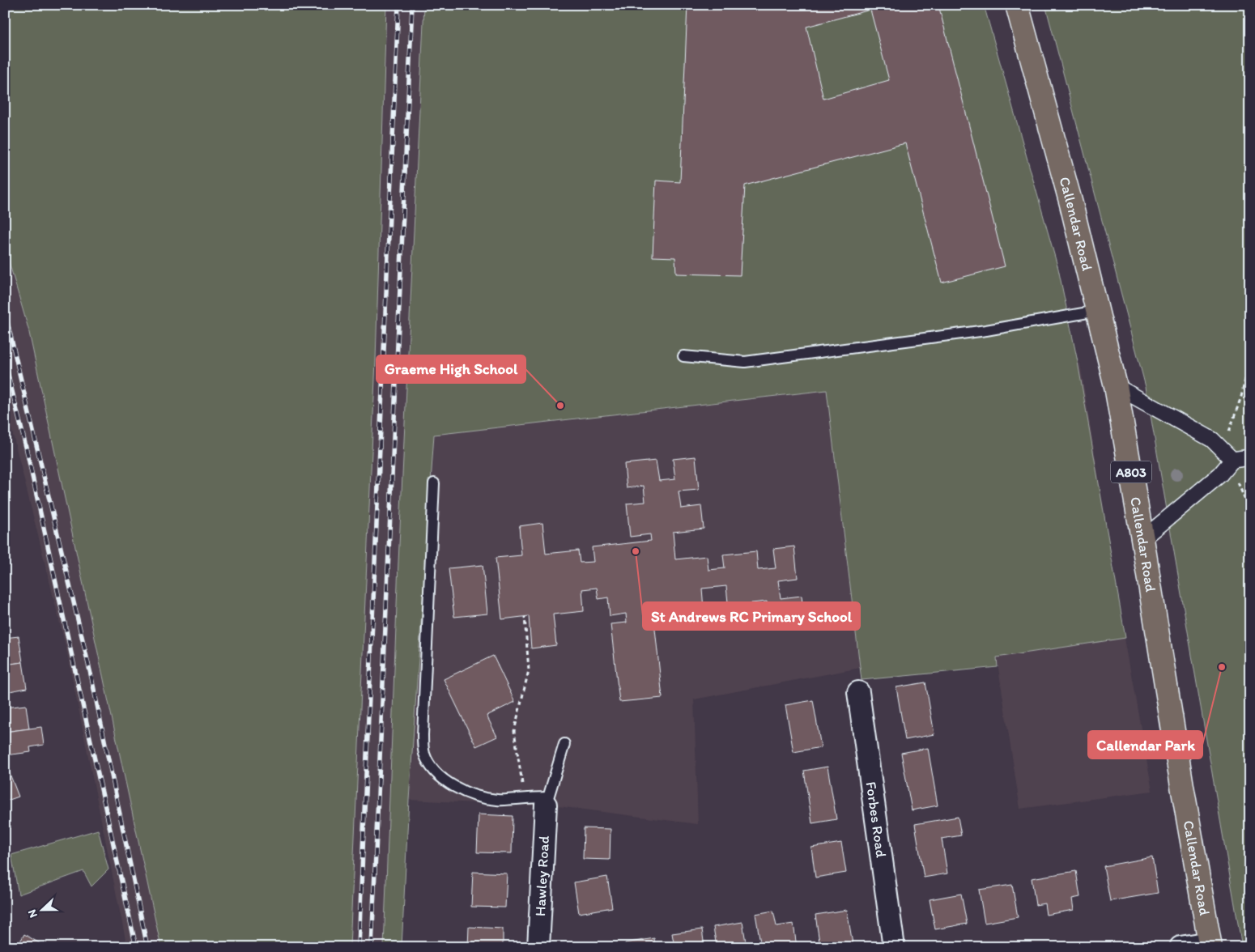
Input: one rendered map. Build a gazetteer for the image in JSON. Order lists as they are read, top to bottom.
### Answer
{
  "streets": {
    "main road": ["Callendar Road", "A803"],
    "street": ["Forbes Road", "Hawley Road"]
  },
  "places": ["Graeme High School", "St Andrews RC Primary School", "Callendar Park"],
  "north": "left"
}
